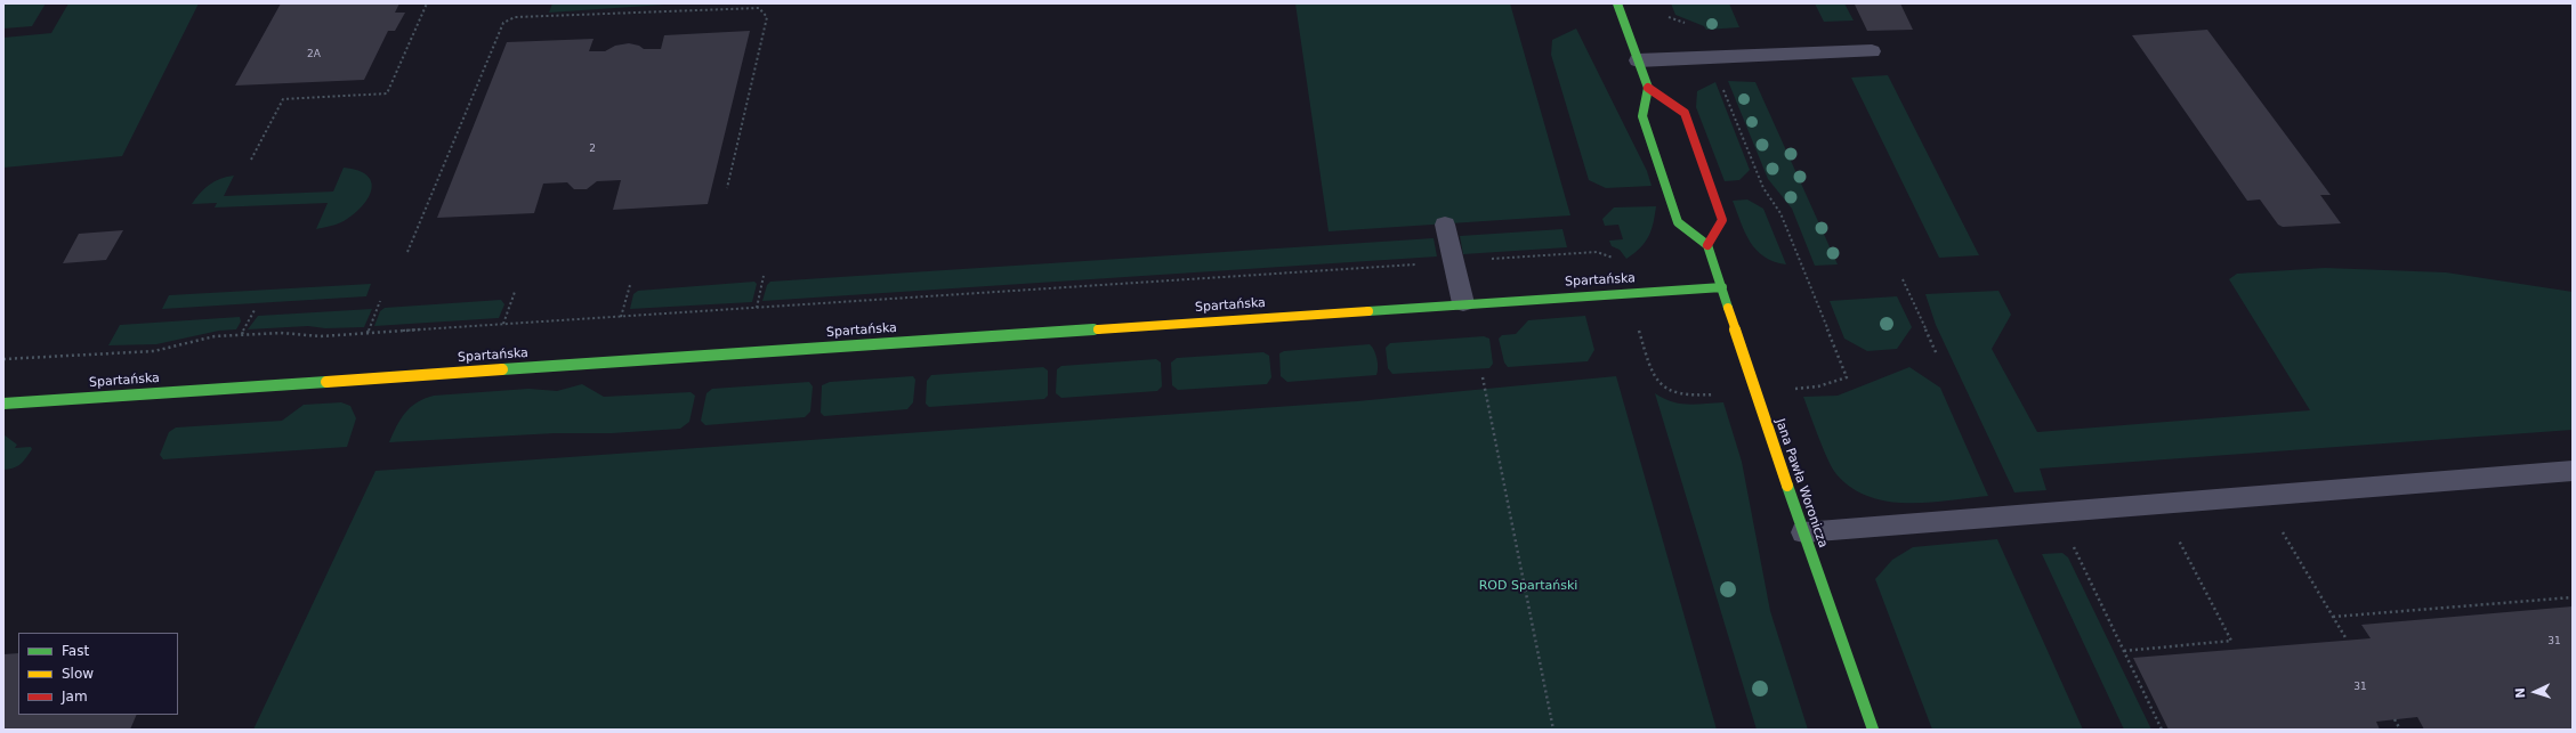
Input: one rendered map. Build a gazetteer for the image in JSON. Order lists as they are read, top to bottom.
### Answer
{
  "streets": {
    "street": ["Spartańska", "Jana Pawła Woronicza"]
  },
  "crossings": [
    ["Spartańska", "Jana Pawła Woronicza"]
  ],
  "parks": ["ROD Spartański"],
  "house_numbers": [
    "2A",
    "2",
    "31",
    "31"
  ],
  "legend": ["Fast", "Slow", "Jam"],
  "north": "left"
}
